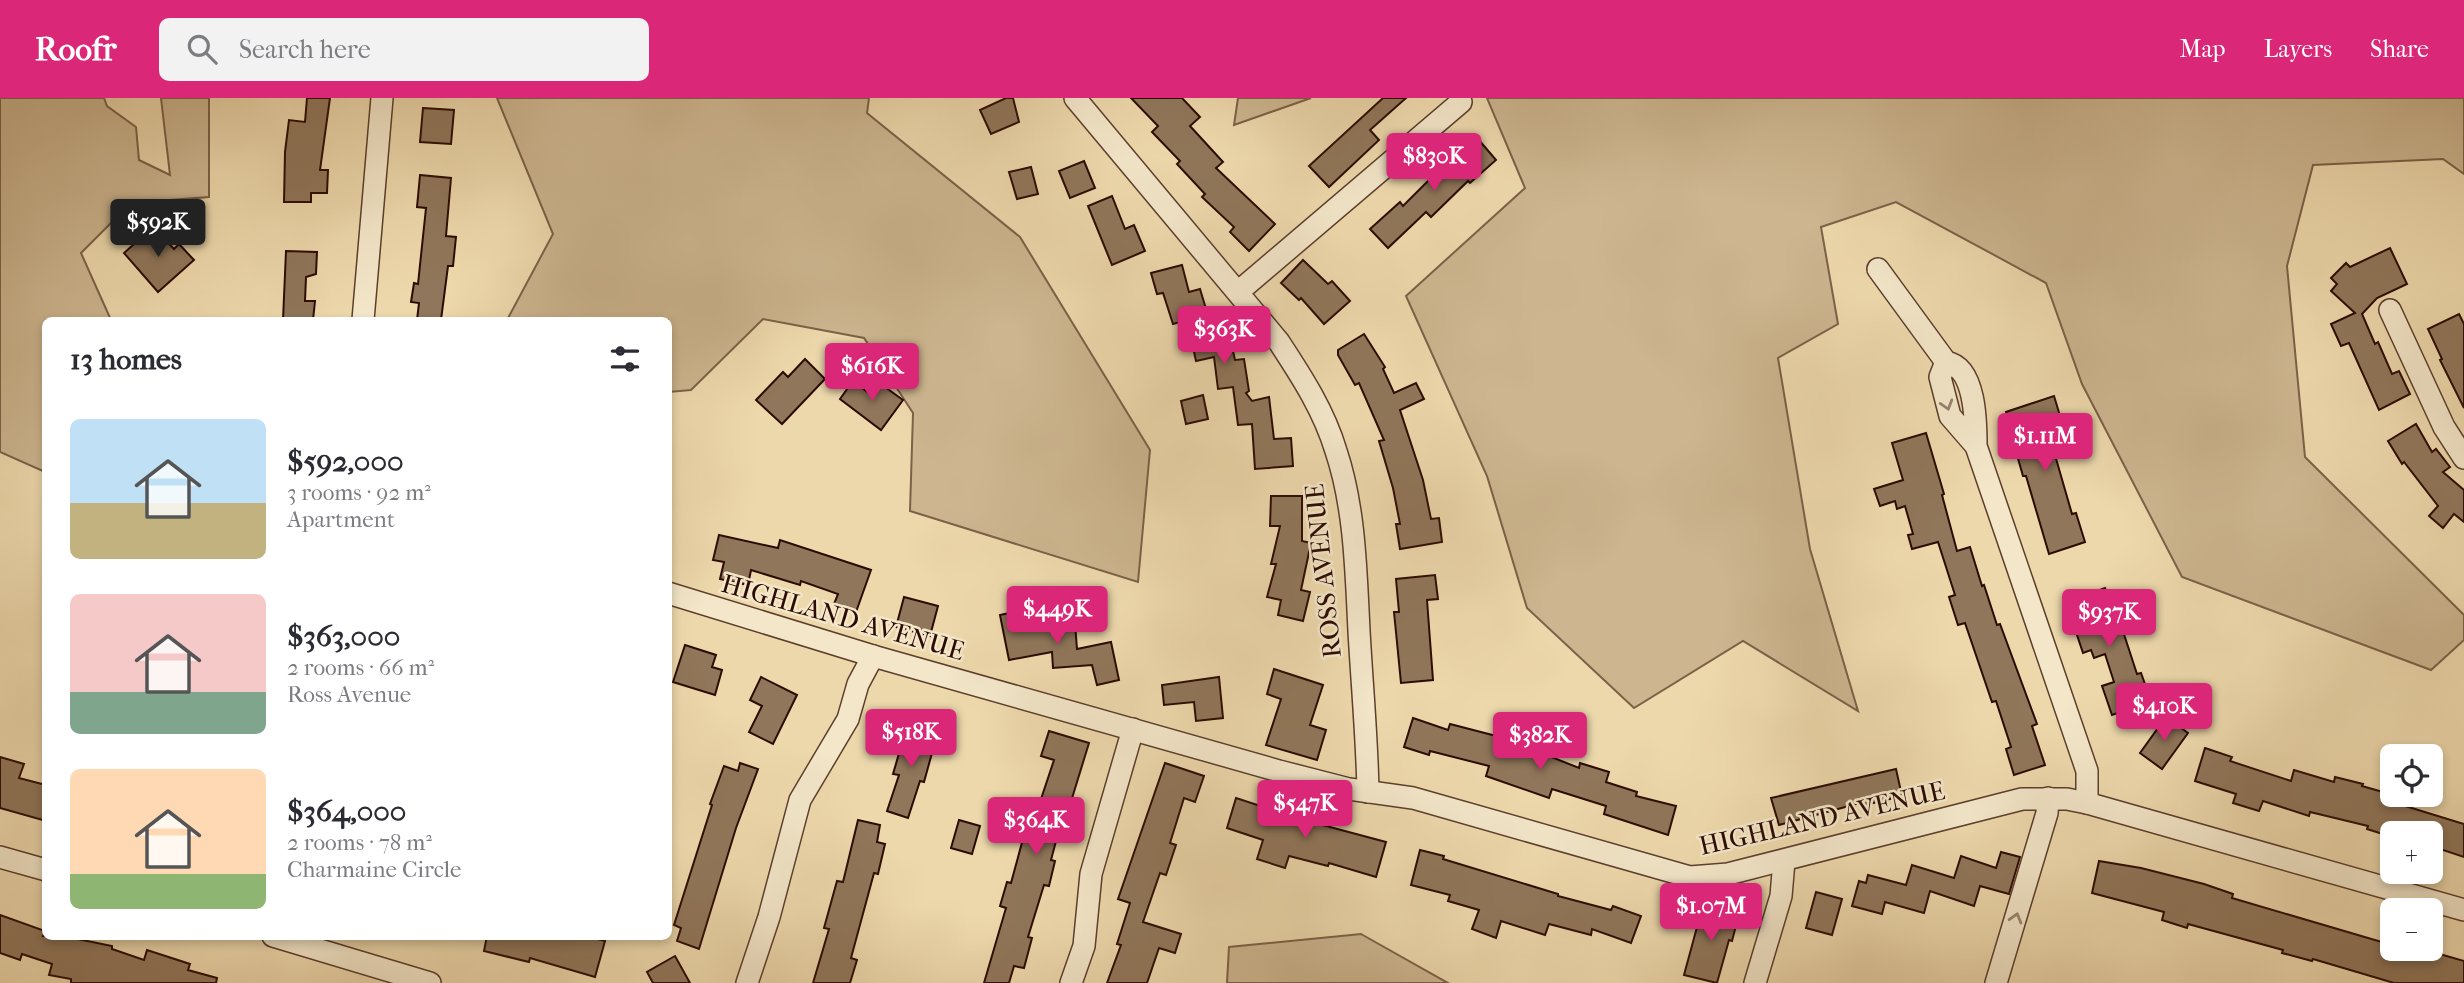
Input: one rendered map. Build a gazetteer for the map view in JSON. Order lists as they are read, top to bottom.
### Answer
{
  "streets": {
    "street": ["ROSS AVENUE", "HIGHLAND AVENUE"]
  },
  "crossings": [
    ["ROSS AVENUE", "HIGHLAND AVENUE"]
  ],
  "page": {
    "header": "Roofr",
    "search": "Search here",
    "nav": ["Map", "Layers", "Share"],
    "price": [
      "$830K",
      "$592K",
      "$363K",
      "$616K",
      "$1.11M",
      "$449K",
      "$937K",
      "$410K",
      "$518K",
      "$382K",
      "$547K",
      "$364K",
      "$1.07M"
    ],
    "heading": "13 homes",
    "list": [
      {
        "name": "$592,000",
        "note": "3 rooms · 92 m² · Apartment"
      },
      {
        "name": "$363,000",
        "note": "2 rooms · 66 m² · Ross Avenue"
      },
      {
        "name": "$364,000",
        "note": "2 rooms · 78 m² · Charmaine Circle"
      }
    ],
    "map_buttons": ["+", "−"]
  }
}
